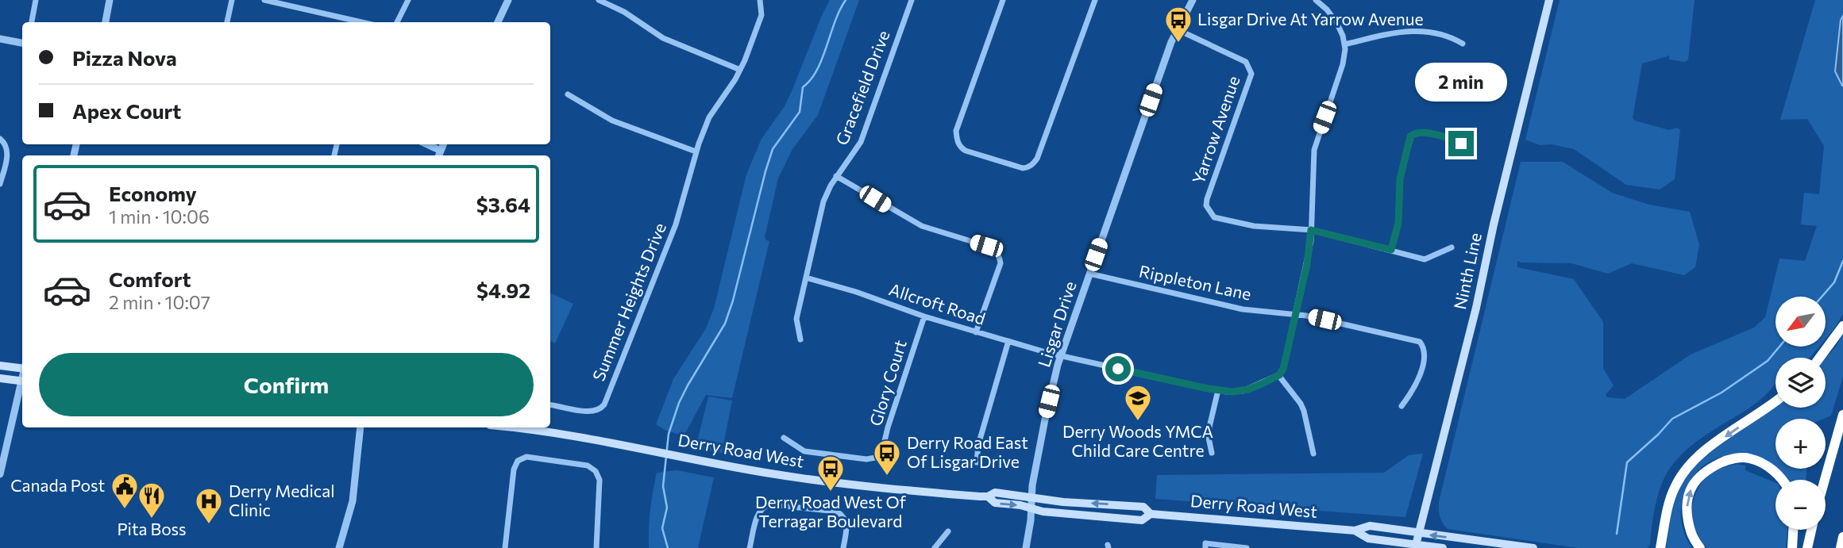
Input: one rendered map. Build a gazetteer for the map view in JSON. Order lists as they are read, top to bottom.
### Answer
{
  "streets": {
    "main road": ["Ninth Line", "Derry Road West"],
    "street": [
      "Gracefield Drive",
      "Yarrow Avenue",
      "Rippleton Lane",
      "Summer Heights Drive",
      "Allcroft Road",
      "Lisgar Drive",
      "Glory Court"
    ]
  },
  "crossings": [
    ["Gracefield Drive", "Allcroft Road"],
    ["Yarrow Avenue", "Lisgar Drive"],
    ["Ninth Line", "Derry Road West"],
    ["Rippleton Lane", "Lisgar Drive"],
    ["Allcroft Road", "Lisgar Drive"],
    ["Allcroft Road", "Glory Court"],
    ["Lisgar Drive", "Derry Road West"]
  ],
  "places": {
    "bus stop": ["Lisgar Drive At Yarrow Avenue", "Derry Road East Of Lisgar Drive", "Derry Road West Of Terragar Boulevard"],
    "school or university": ["Derry Woods YMCA Child Care Centre"],
    "public building": ["Canada Post"],
    "restaurant": ["Pita Boss"],
    "hospital": ["Derry Medical Clinic"]
  },
  "north": "bottom left",
  "page": {
    "banner": ["Pizza Nova", "Apex Court"],
    "bubble": "2 min",
    "list": [
      {
        "name": "Economy",
        "note": "1 min · 10:06",
        "value": "$3.64"
      },
      {
        "name": "Comfort",
        "note": "2 min · 10:07",
        "value": "$4.92"
      }
    ],
    "map_buttons": ["+", "−"],
    "buttons": "Confirm"
  }
}
